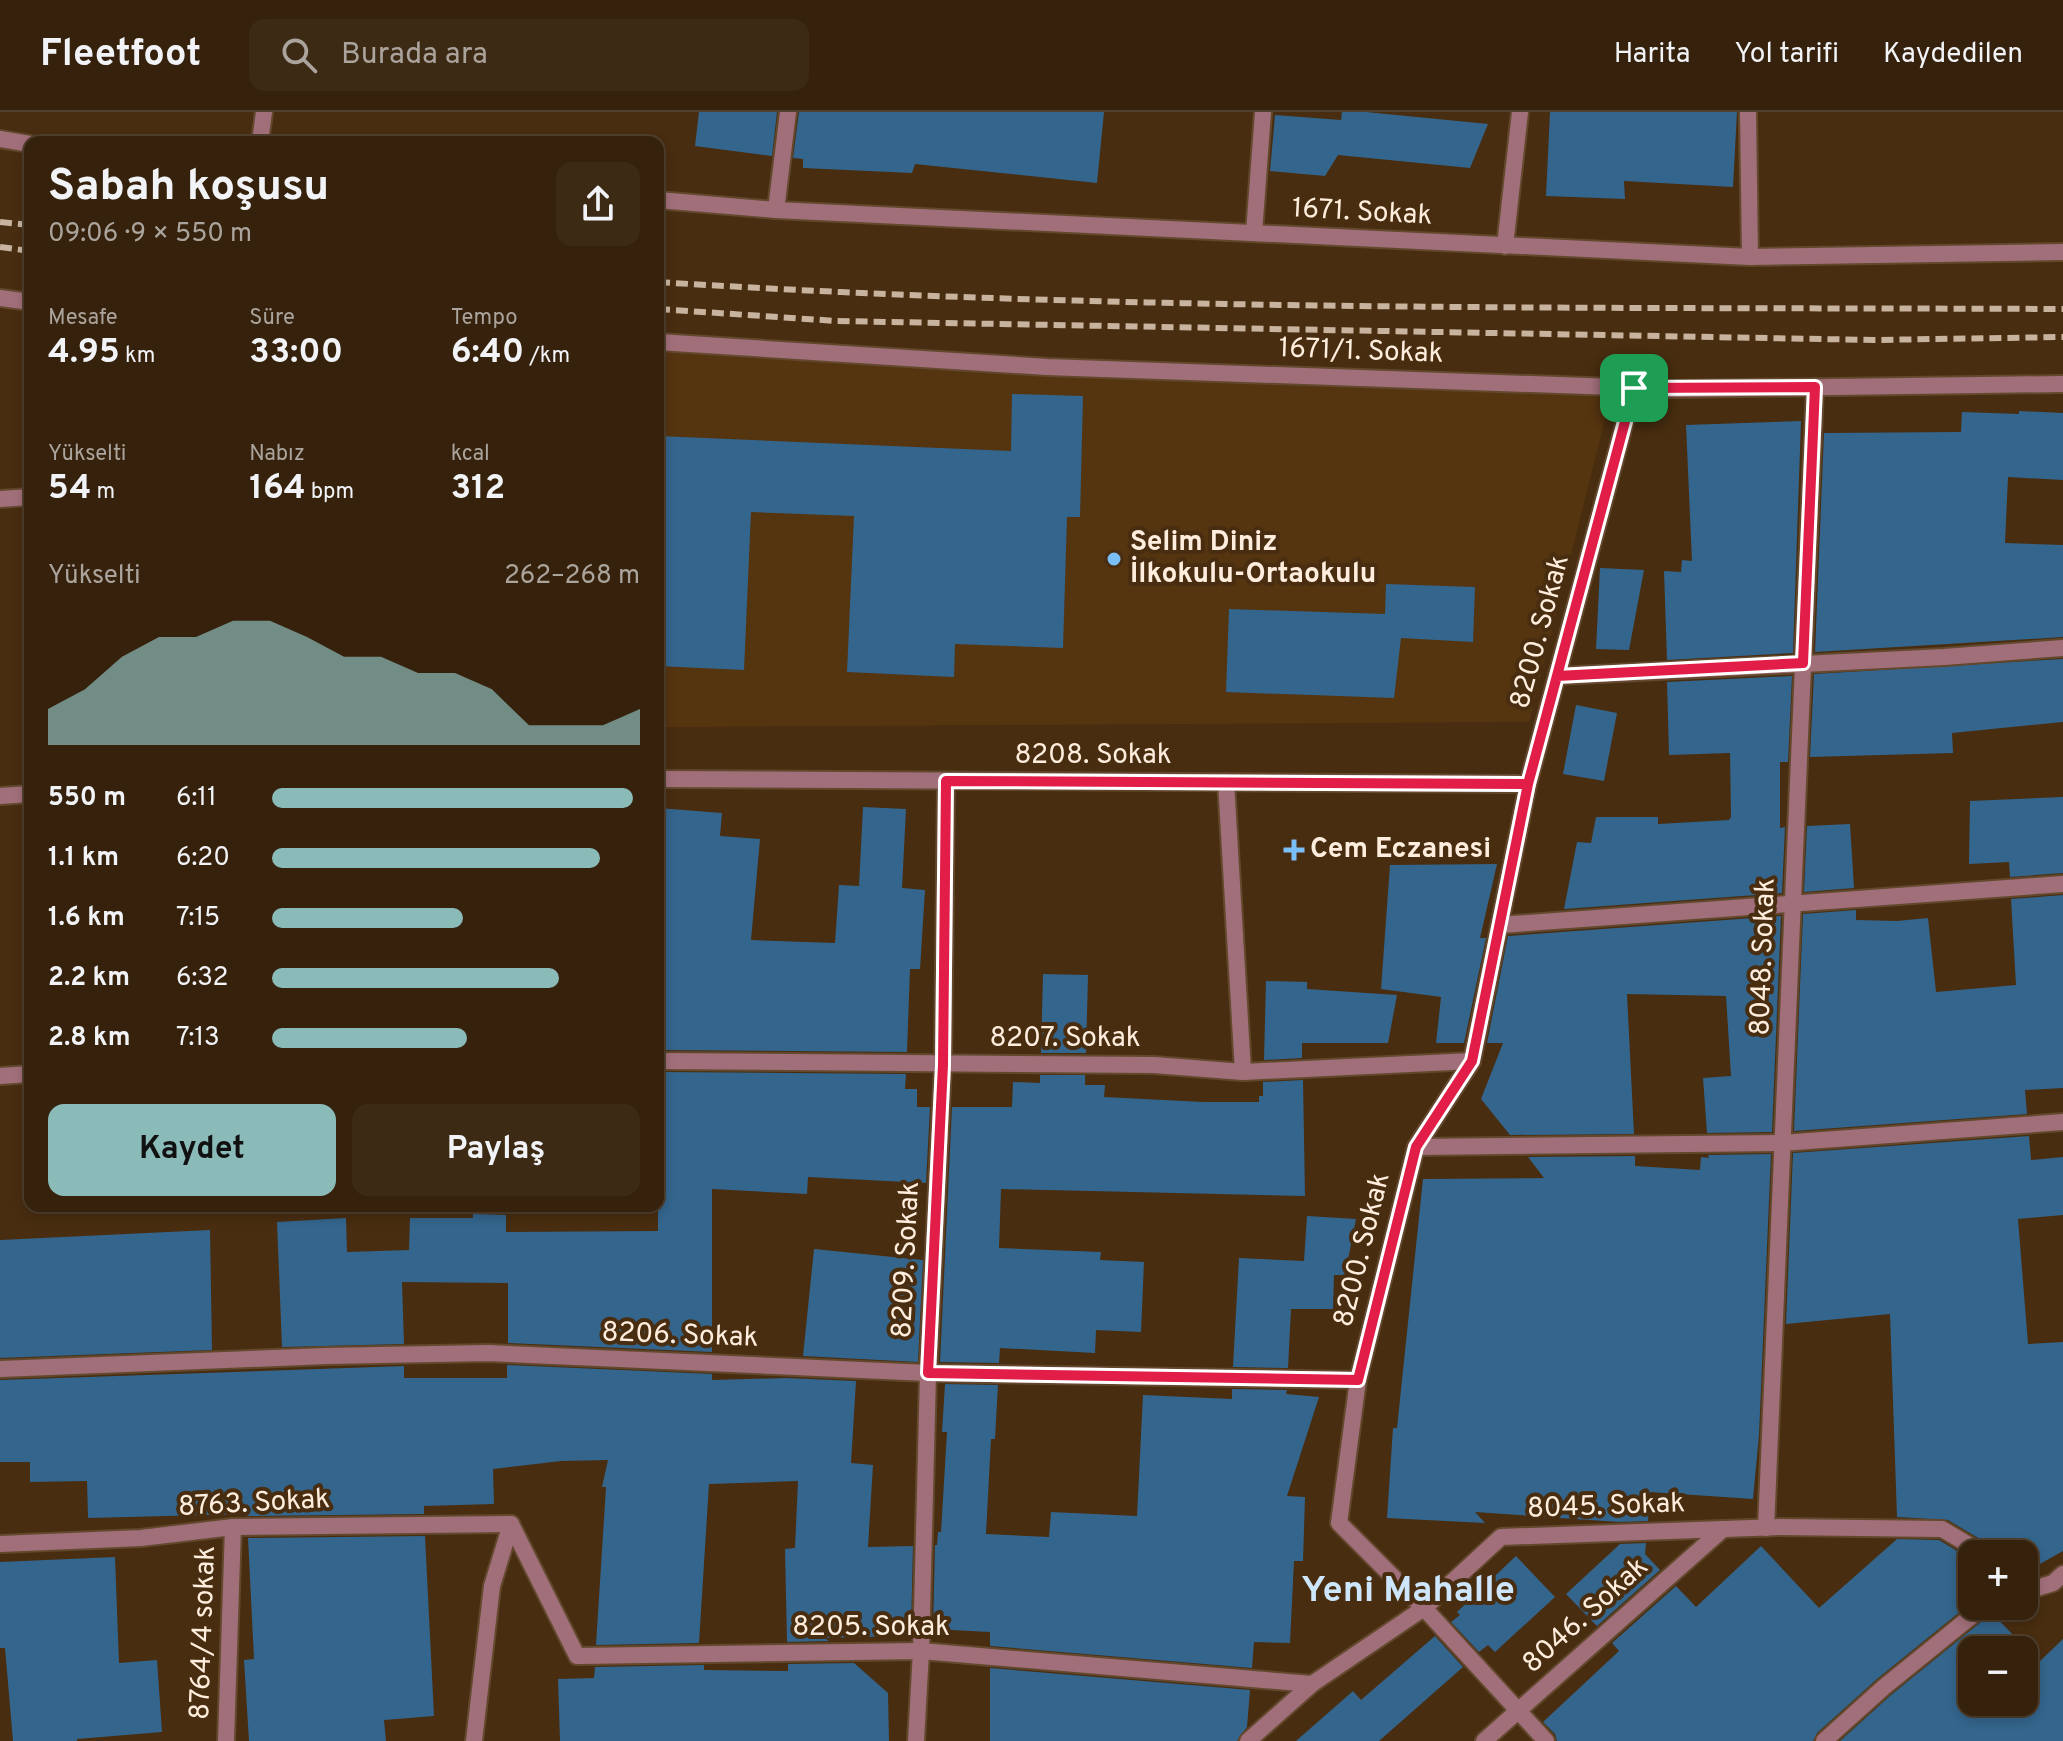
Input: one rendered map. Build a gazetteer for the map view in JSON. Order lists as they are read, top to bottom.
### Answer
{
  "streets": {
    "street": [
      "1671. Sokak",
      "1671/1. Sokak",
      "8200. Sokak",
      "8208. Sokak",
      "8048. Sokak",
      "8207. Sokak",
      "8209. Sokak",
      "8206. Sokak",
      "8763. Sokak",
      "8045. Sokak",
      "8046. Sokak",
      "8205. Sokak",
      "8764/4 sokak"
    ]
  },
  "crossings": [
    ["1671/1. Sokak", "8200. Sokak"],
    ["1671/1. Sokak", "8048. Sokak"],
    ["8200. Sokak", "8208. Sokak"],
    ["8200. Sokak", "8207. Sokak"],
    ["8200. Sokak", "8206. Sokak"],
    ["8200. Sokak", "8045. Sokak"],
    ["8200. Sokak", "8046. Sokak"],
    ["8208. Sokak", "8209. Sokak"],
    ["8048. Sokak", "8045. Sokak"],
    ["8207. Sokak", "8209. Sokak"],
    ["8209. Sokak", "8206. Sokak"],
    ["8209. Sokak", "8205. Sokak"],
    ["8763. Sokak", "8205. Sokak"],
    ["8763. Sokak", "8764/4 sokak"],
    ["8045. Sokak", "8046. Sokak"],
    ["8045. Sokak", "8205. Sokak"]
  ],
  "districts": ["Yeni Mahalle"],
  "places": {
    "other": ["Selim Diniz İlkokulu-Ortaokulu"],
    "health": ["Cem Eczanesi"]
  },
  "page": {
    "header": "Fleetfoot",
    "search": "Burada ara",
    "nav": ["Harita", "Yol tarifi", "Kaydedilen"],
    "heading": ["Sabah koşusu", "09:06 · 9 × 550 m"],
    "stats": [
      ["Mesafe", "4.95 km"],
      ["Süre", "33:00"],
      ["Tempo", "6:40 /km"],
      ["Yükselti", "54 m"],
      ["Nabız", "164 bpm"],
      ["kcal", "312"]
    ],
    "chart": ["Yükselti", "262–268 m"],
    "list": [
      {
        "name": "550 m",
        "note": "6:11"
      },
      {
        "name": "1.1 km",
        "note": "6:20"
      },
      {
        "name": "1.6 km",
        "note": "7:15"
      },
      {
        "name": "2.2 km",
        "note": "6:32"
      },
      {
        "name": "2.8 km",
        "note": "7:13"
      }
    ],
    "buttons": ["Kaydet", "Paylaş"],
    "map_buttons": ["+", "−"]
  }
}
